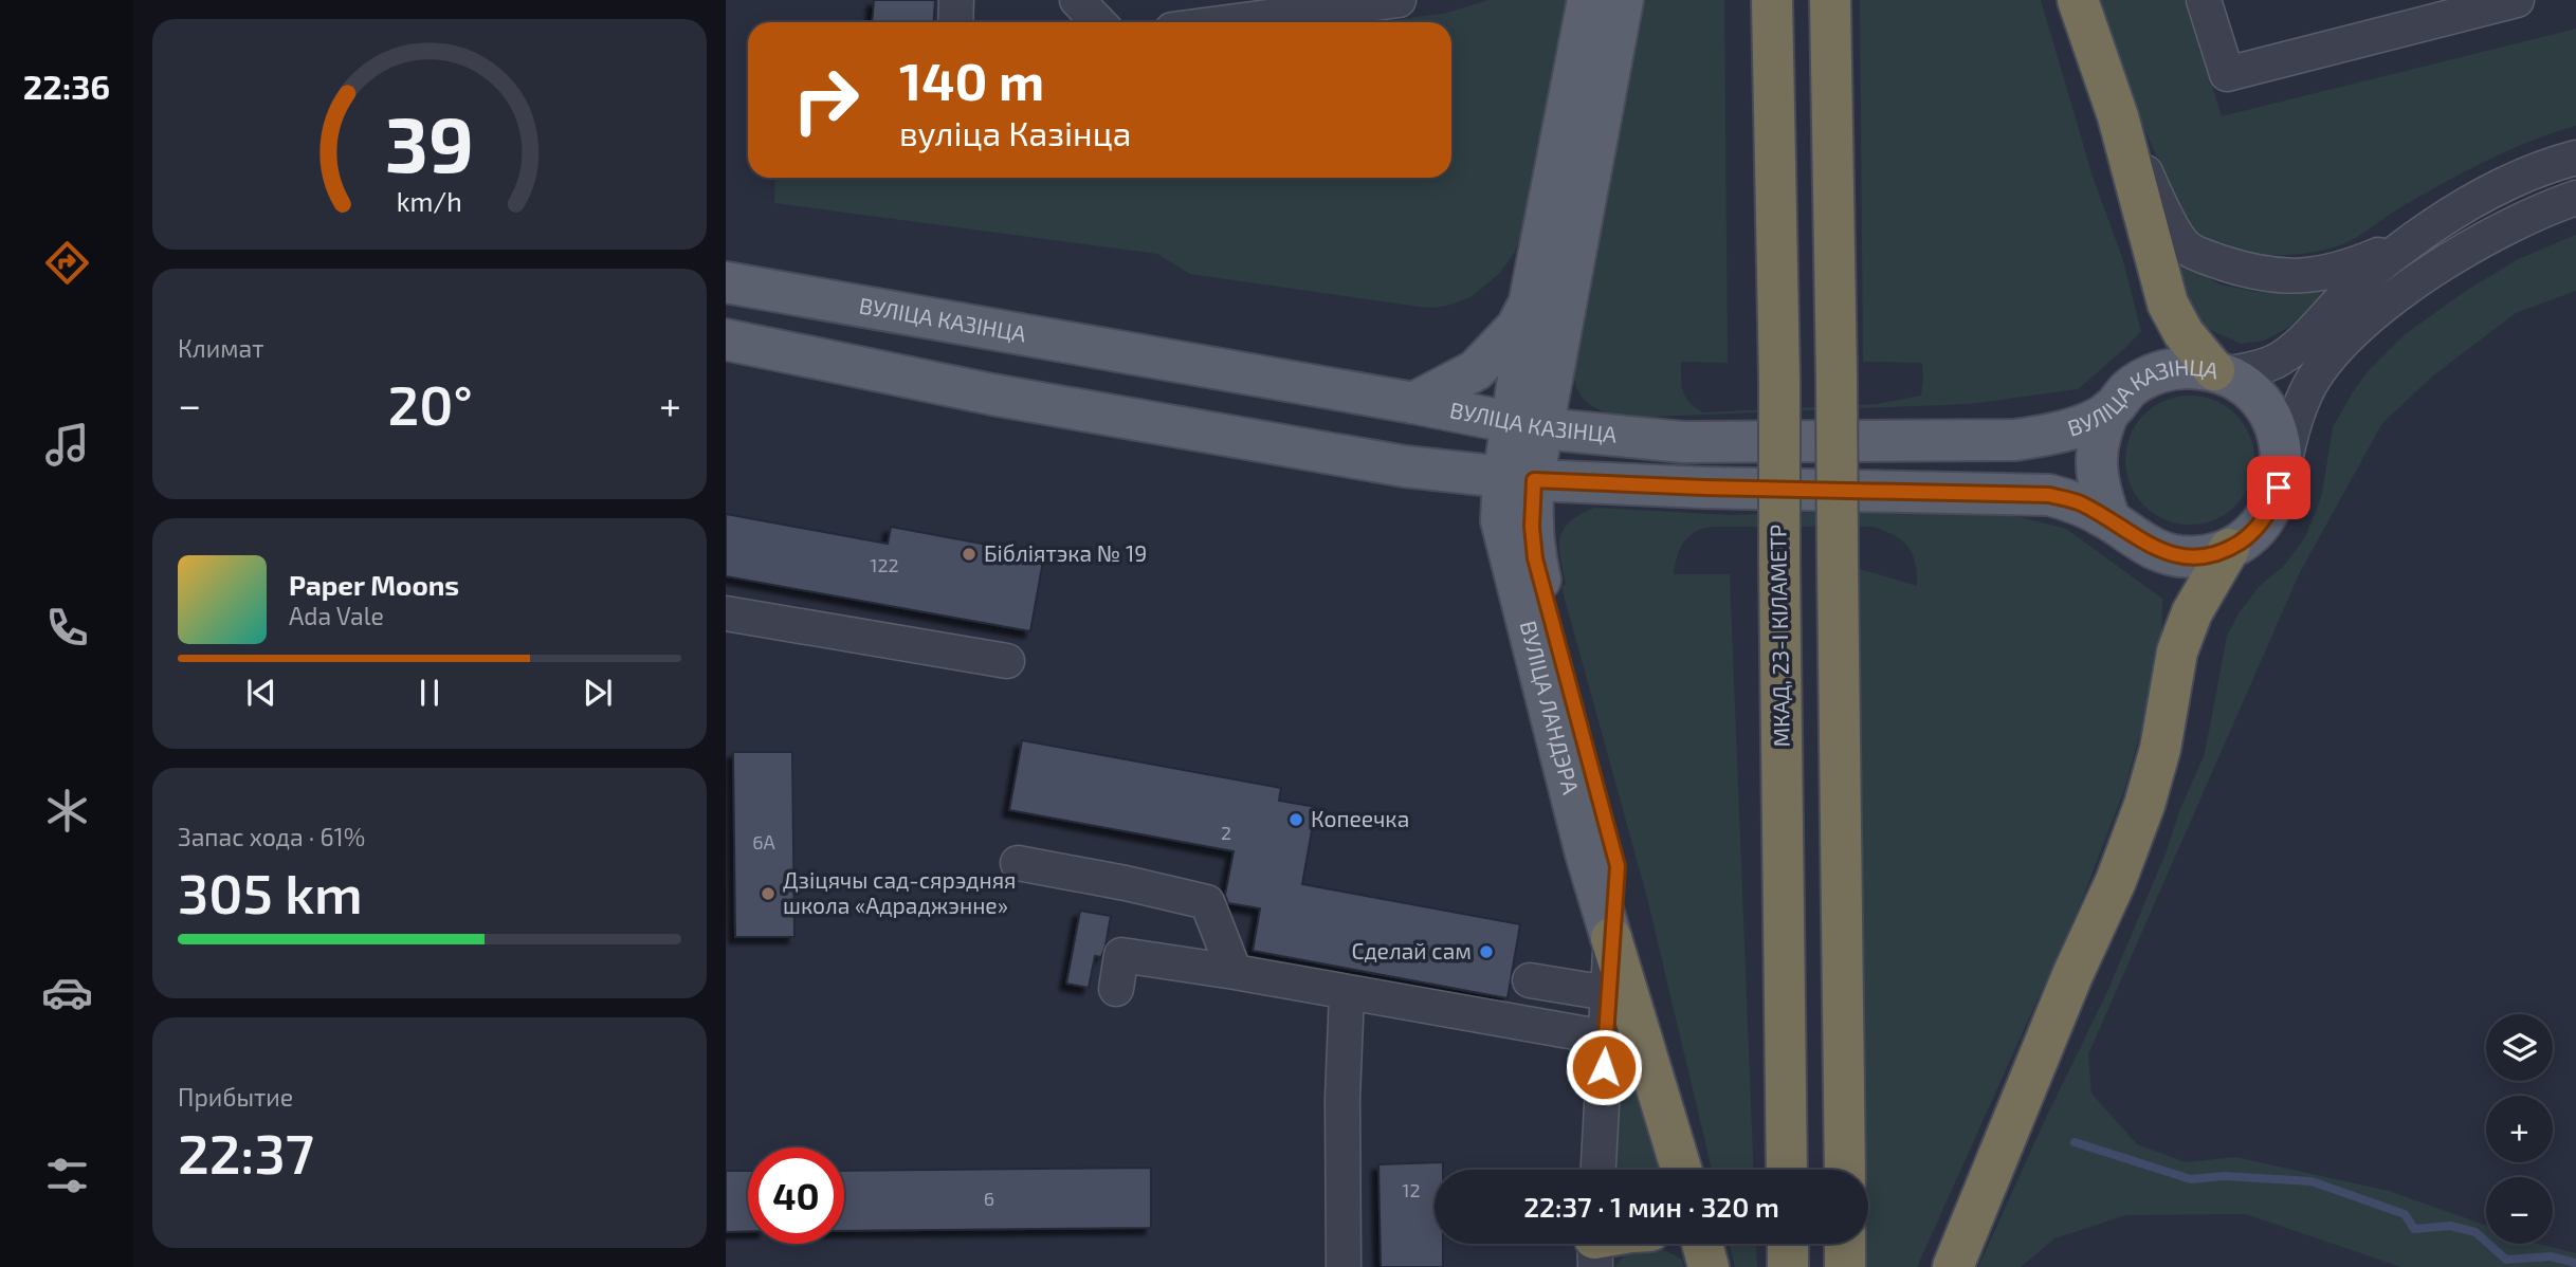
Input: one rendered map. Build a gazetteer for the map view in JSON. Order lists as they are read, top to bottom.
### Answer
{
  "streets": {
    "highway": ["МКАД, 23-І КІЛАМЕТР"],
    "main road": ["ВУЛІЦА КАЗІНЦА", "ВУЛІЦА ЛАНДЭРА"]
  },
  "crossings": [
    ["ВУЛІЦА КАЗІНЦА", "ВУЛІЦА ЛАНДЭРА"]
  ],
  "places": [
    "Бібліятэка № 19",
    "Копеечка",
    "Дзіцячы сад-сярэдняя школа «Адраджэнне»",
    "Сделай сам"
  ],
  "house_numbers": [
    "122",
    "2",
    "6А",
    "12",
    "6"
  ],
  "page": {
    "tabs": "22:36",
    "turn": ["140 m", "вуліца Казінца"],
    "tile": [
      "Климат",
      ["Запас хода · 61%", "305 km"],
      ["Прибытие", "22:37"]
    ],
    "heat": ["−", "20°", "+"],
    "song": ["Paper Moons", "Ada Vale"],
    "map_buttons": ["+", "−"],
    "limit": "40",
    "trip": "22:37 · 1 мин · 320 m",
    "gauge": ["39", "km/h"]
  }
}
